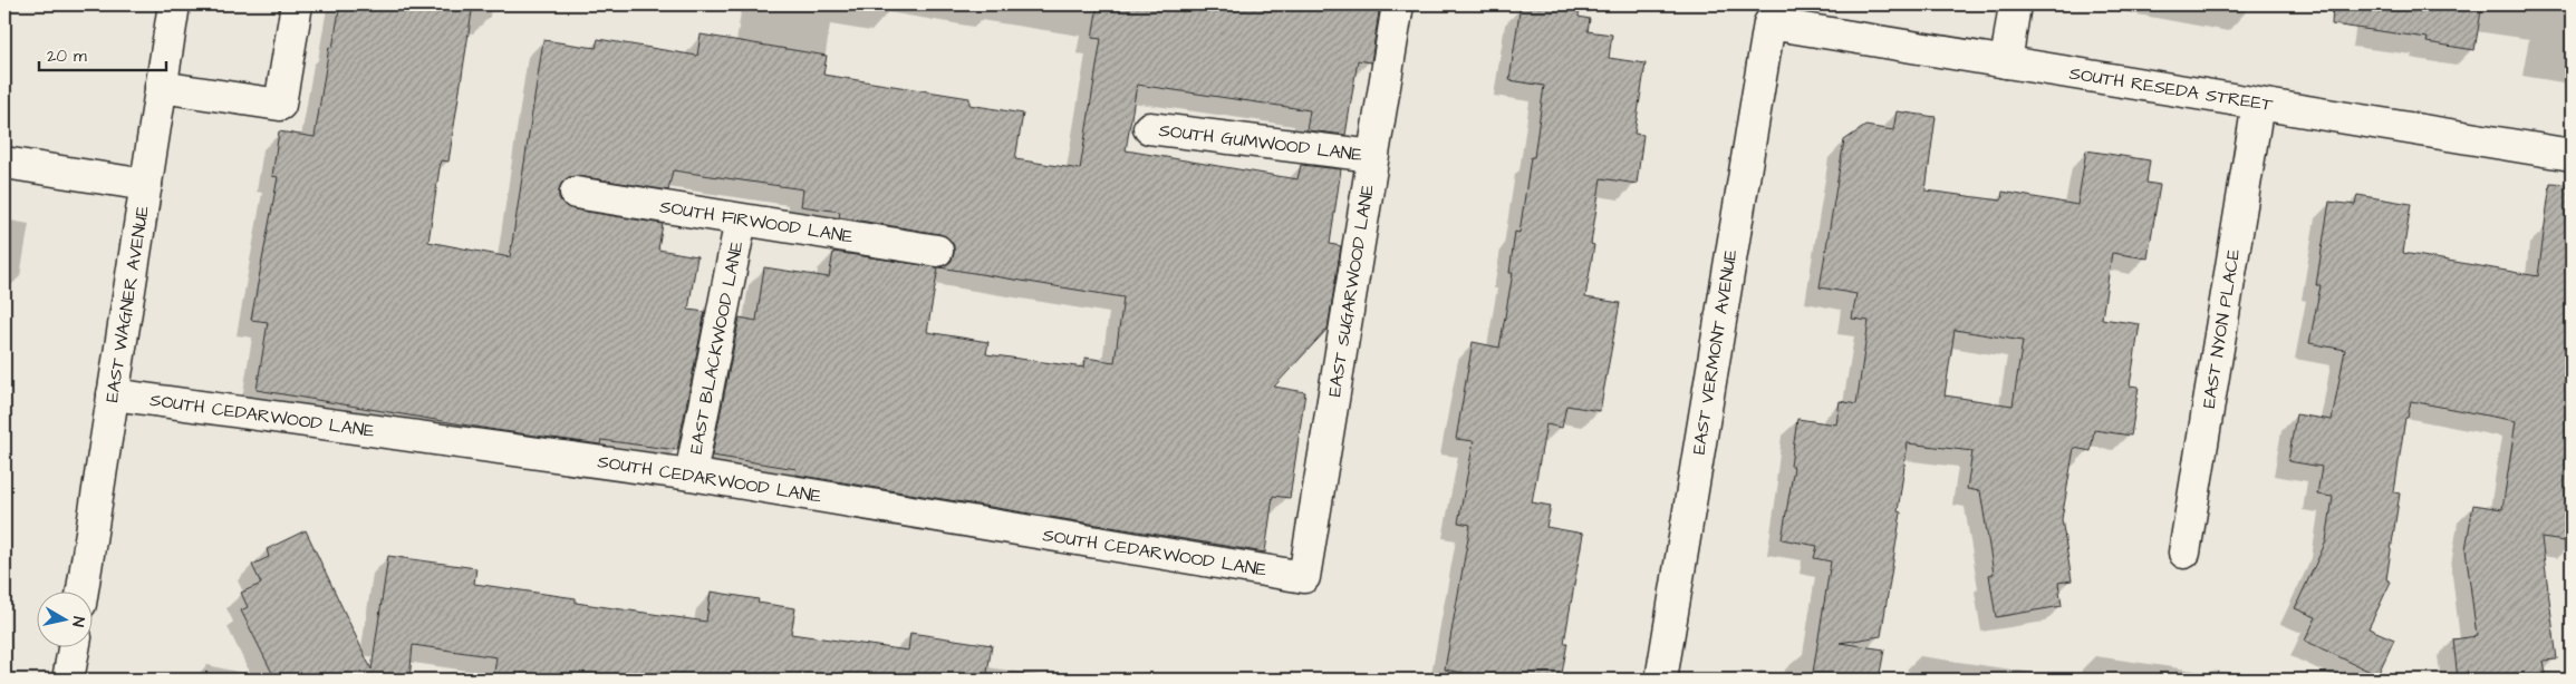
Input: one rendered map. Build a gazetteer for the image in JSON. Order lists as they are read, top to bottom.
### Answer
{
  "streets": {
    "street": [
      "SOUTH RESEDA STREET",
      "SOUTH GUMWOOD LANE",
      "SOUTH FIRWOOD LANE",
      "EAST SUGARWOOD LANE",
      "EAST WAGNER AVENUE",
      "EAST NYON PLACE",
      "EAST BLACKWOOD LANE",
      "EAST VERMONT AVENUE",
      "SOUTH CEDARWOOD LANE"
    ]
  },
  "crossings": [
    ["SOUTH RESEDA STREET", "EAST NYON PLACE"],
    ["SOUTH RESEDA STREET", "EAST VERMONT AVENUE"],
    ["SOUTH GUMWOOD LANE", "EAST SUGARWOOD LANE"],
    ["SOUTH FIRWOOD LANE", "EAST BLACKWOOD LANE"],
    ["EAST SUGARWOOD LANE", "SOUTH CEDARWOOD LANE"],
    ["EAST WAGNER AVENUE", "SOUTH CEDARWOOD LANE"],
    ["EAST BLACKWOOD LANE", "SOUTH CEDARWOOD LANE"]
  ],
  "scale_bar": "20 m",
  "north": "right"
}
